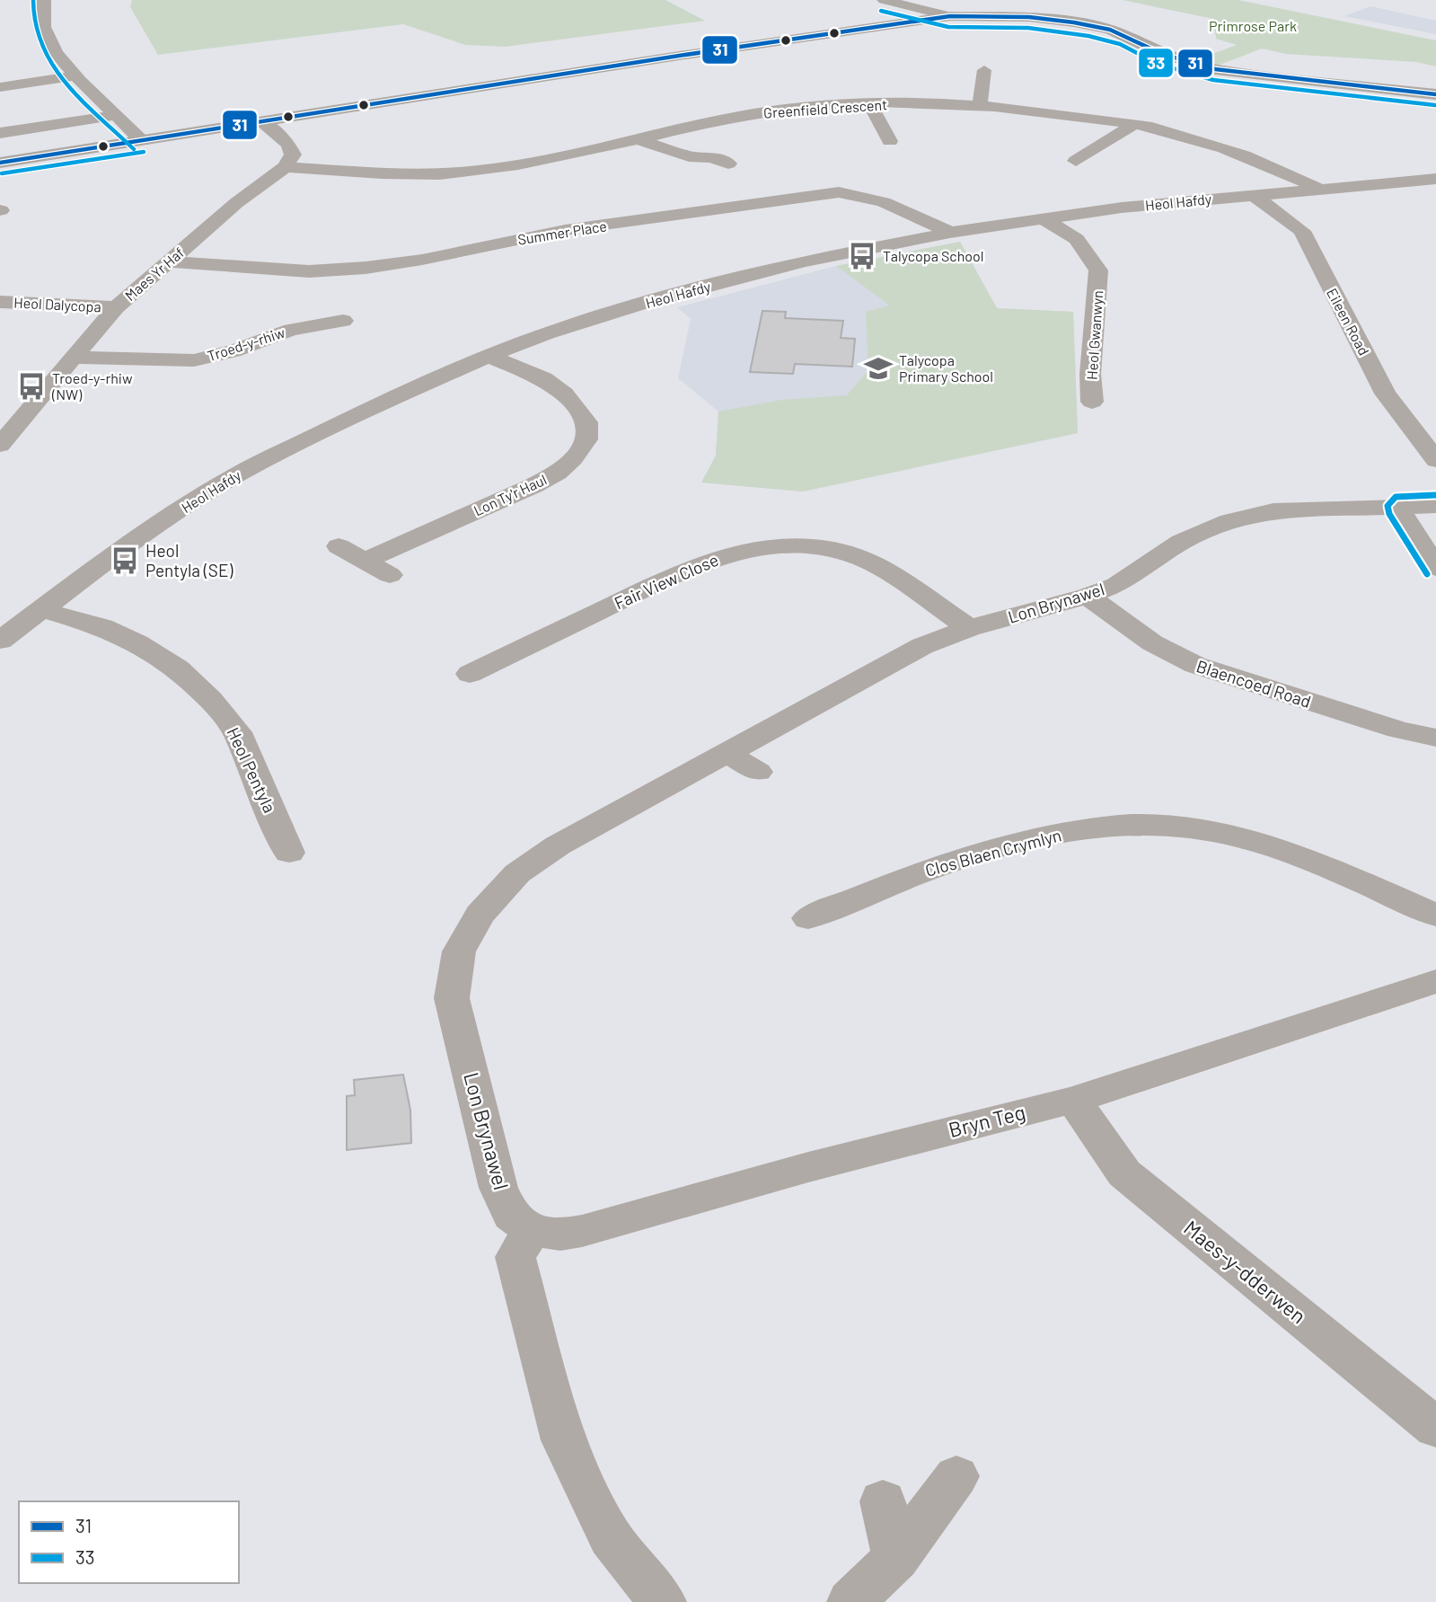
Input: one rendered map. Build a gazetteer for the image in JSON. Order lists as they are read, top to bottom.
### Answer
{
  "streets": {
    "street": [
      "Greenfield Crescent",
      "Heol Hafdy",
      "Summer Place",
      "Maes Yr Haf",
      "Heol Dalycopa",
      "Eileen Road",
      "Heol Gwanwyn",
      "Troed-y-rhiw",
      "Lon Ty'r Haul",
      "Fair View Close",
      "Lon Brynawel",
      "Blaencoed Road",
      "Heol Pentyla",
      "Clos Blaen Crymlyn",
      "Bryn Teg",
      "Maes-y-dderwen"
    ]
  },
  "crossings": [
    ["Greenfield Crescent", "Heol Hafdy"],
    ["Greenfield Crescent", "Maes Yr Haf"],
    ["Heol Hafdy", "Summer Place"],
    ["Heol Hafdy", "Eileen Road"],
    ["Heol Hafdy", "Heol Gwanwyn"],
    ["Heol Hafdy", "Lon Ty'r Haul"],
    ["Heol Hafdy", "Heol Pentyla"],
    ["Summer Place", "Maes Yr Haf"],
    ["Maes Yr Haf", "Heol Dalycopa"],
    ["Maes Yr Haf", "Troed-y-rhiw"],
    ["Fair View Close", "Lon Brynawel"],
    ["Lon Brynawel", "Blaencoed Road"],
    ["Lon Brynawel", "Bryn Teg"],
    ["Bryn Teg", "Maes-y-dderwen"]
  ],
  "parks": ["Primrose Park"],
  "places": {
    "bus stop": ["Talycopa School", "Troed-y-rhiw (NW)", "Heol Pentyla (SE)"],
    "school or university": ["Talycopa Primary School"]
  },
  "lines": ["transit line 33", "transit line 31"],
  "legend": ["31", "33"]
}
